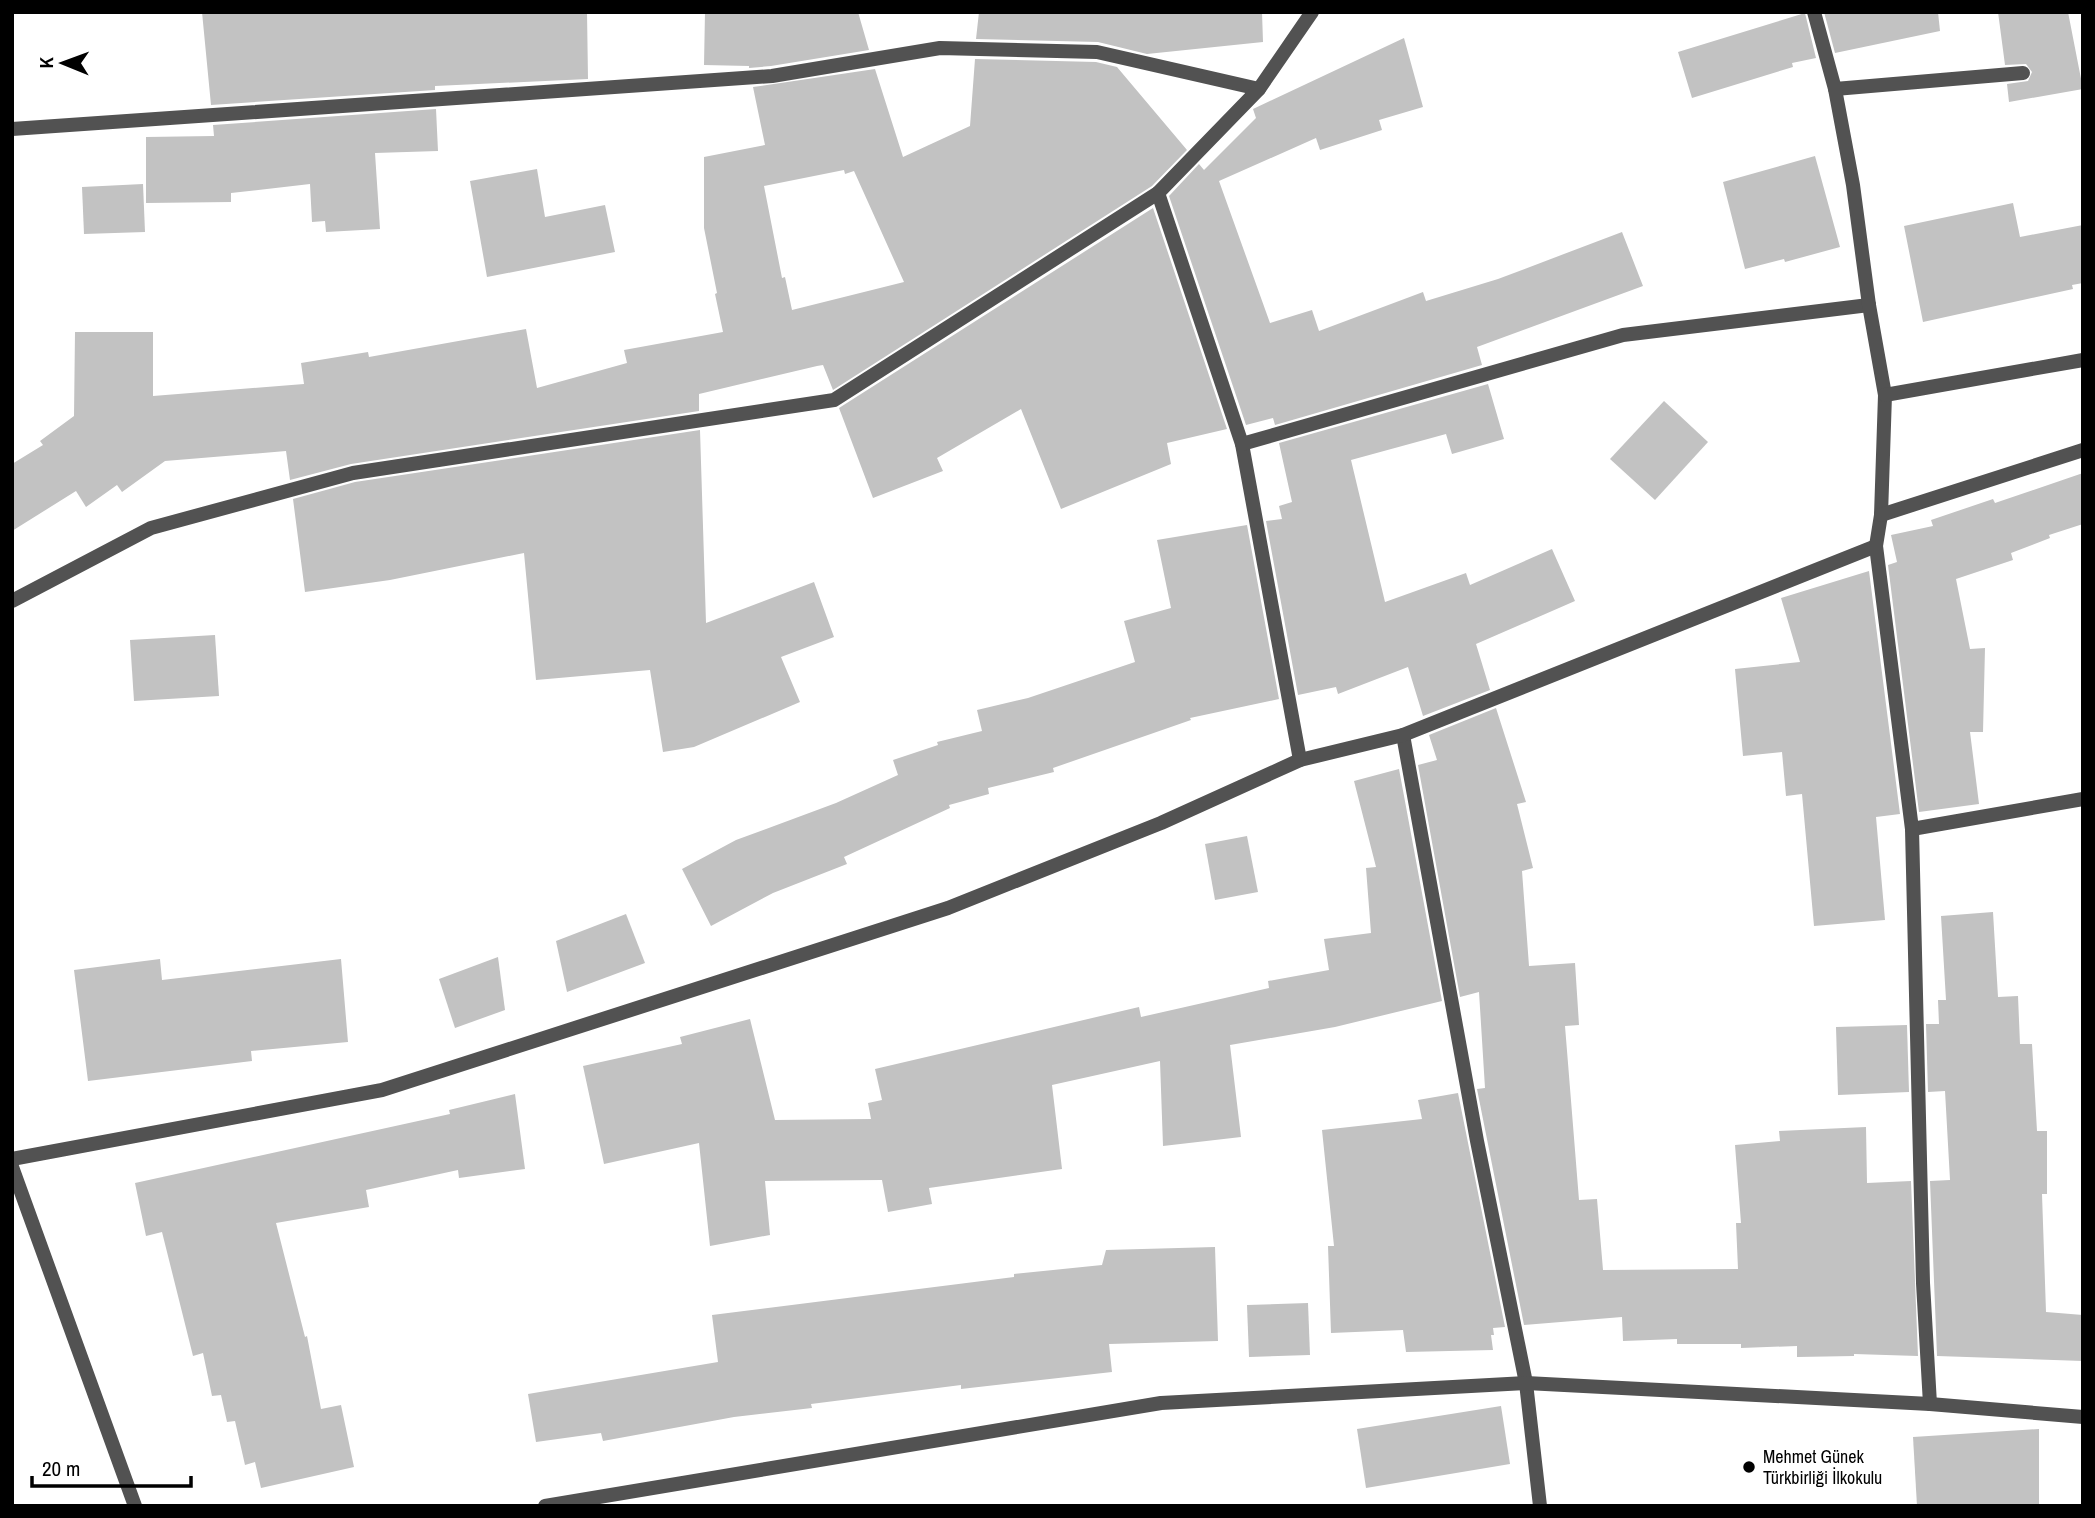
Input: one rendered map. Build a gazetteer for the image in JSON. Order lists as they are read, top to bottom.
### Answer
{
  "places": ["Mehmet Günek Türkbirliği İlkokulu"],
  "scale_bar": "20 m",
  "north": "left"
}
